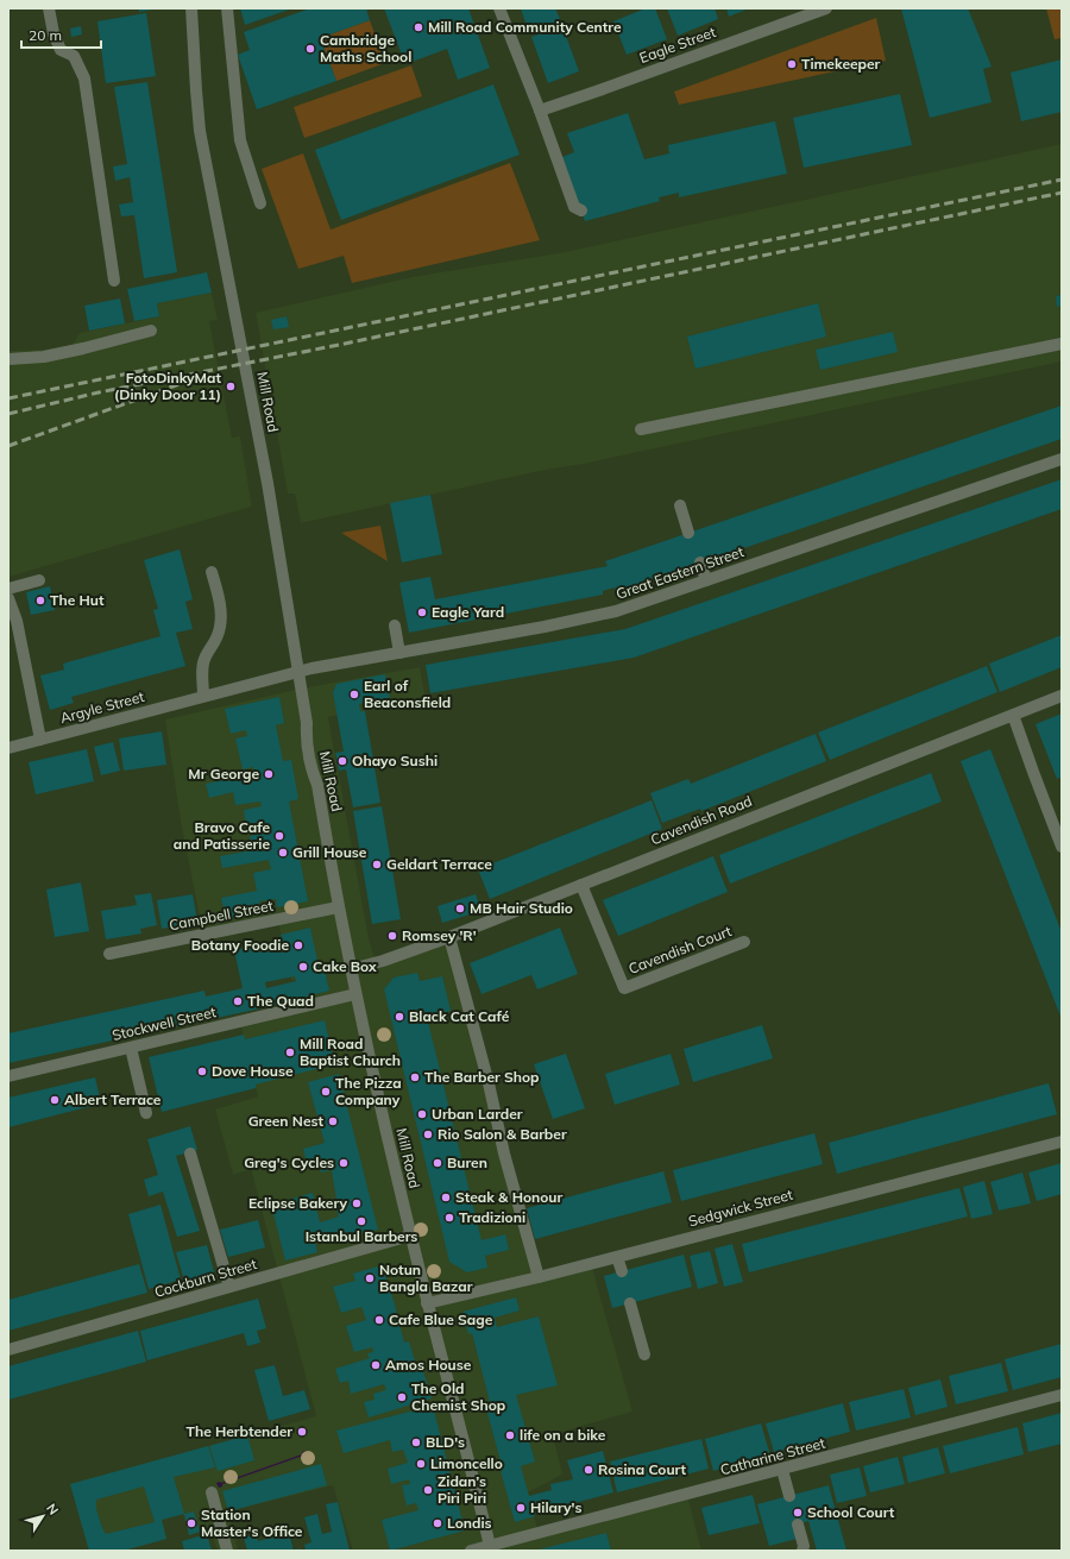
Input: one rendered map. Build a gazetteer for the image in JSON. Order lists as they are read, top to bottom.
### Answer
{
  "streets": {
    "street": [
      "Eagle Street",
      "Mill Road",
      "Great Eastern Street",
      "Argyle Street",
      "Cavendish Road",
      "Campbell Street",
      "Cavendish Court",
      "Stockwell Street",
      "Sedgwick Street",
      "Cockburn Street",
      "Catharine Street"
    ]
  },
  "crossings": [
    ["Mill Road", "Great Eastern Street"],
    ["Mill Road", "Argyle Street"],
    ["Mill Road", "Cavendish Road"],
    ["Mill Road", "Campbell Street"],
    ["Mill Road", "Stockwell Street"],
    ["Mill Road", "Sedgwick Street"],
    ["Mill Road", "Cockburn Street"],
    ["Mill Road", "Catharine Street"],
    ["Great Eastern Street", "Argyle Street"],
    ["Cavendish Road", "Cavendish Court"]
  ],
  "places": [
    "Mill Road Community Centre",
    "Cambridge Maths School",
    "Timekeeper",
    "FotoDinkyMat (Dinky Door 11)",
    "The Hut",
    "Eagle Yard",
    "Earl of Beaconsfield",
    "Ohayo Sushi",
    "Mr George",
    "Bravo Cafe and Patisserie",
    "Grill House",
    "Geldart Terrace",
    "MB Hair Studio",
    "Romsey 'R'",
    "Botany Foodie",
    "Cake Box",
    "The Quad",
    "Black Cat Café",
    "Mill Road Baptist Church",
    "Dove House",
    "The Barber Shop",
    "The Pizza Company",
    "Albert Terrace",
    "Urban Larder",
    "Green Nest",
    "Rio Salon & Barber",
    "Greg's Cycles",
    "Buren",
    "Steak & Honour",
    "Eclipse Bakery",
    "Tradizioni",
    "Istanbul Barbers",
    "Notun Bangla Bazar",
    "Cafe Blue Sage",
    "Amos House",
    "The Old Chemist Shop",
    "The Herbtender",
    "life on a bike",
    "BLD's",
    "Limoncello",
    "Rosina Court",
    "Zidan’s Piri Piri",
    "Hilary's",
    "School Court",
    "Station Master's Office",
    "Londis"
  ],
  "scale_bar": "20 m",
  "north": "top right"
}
